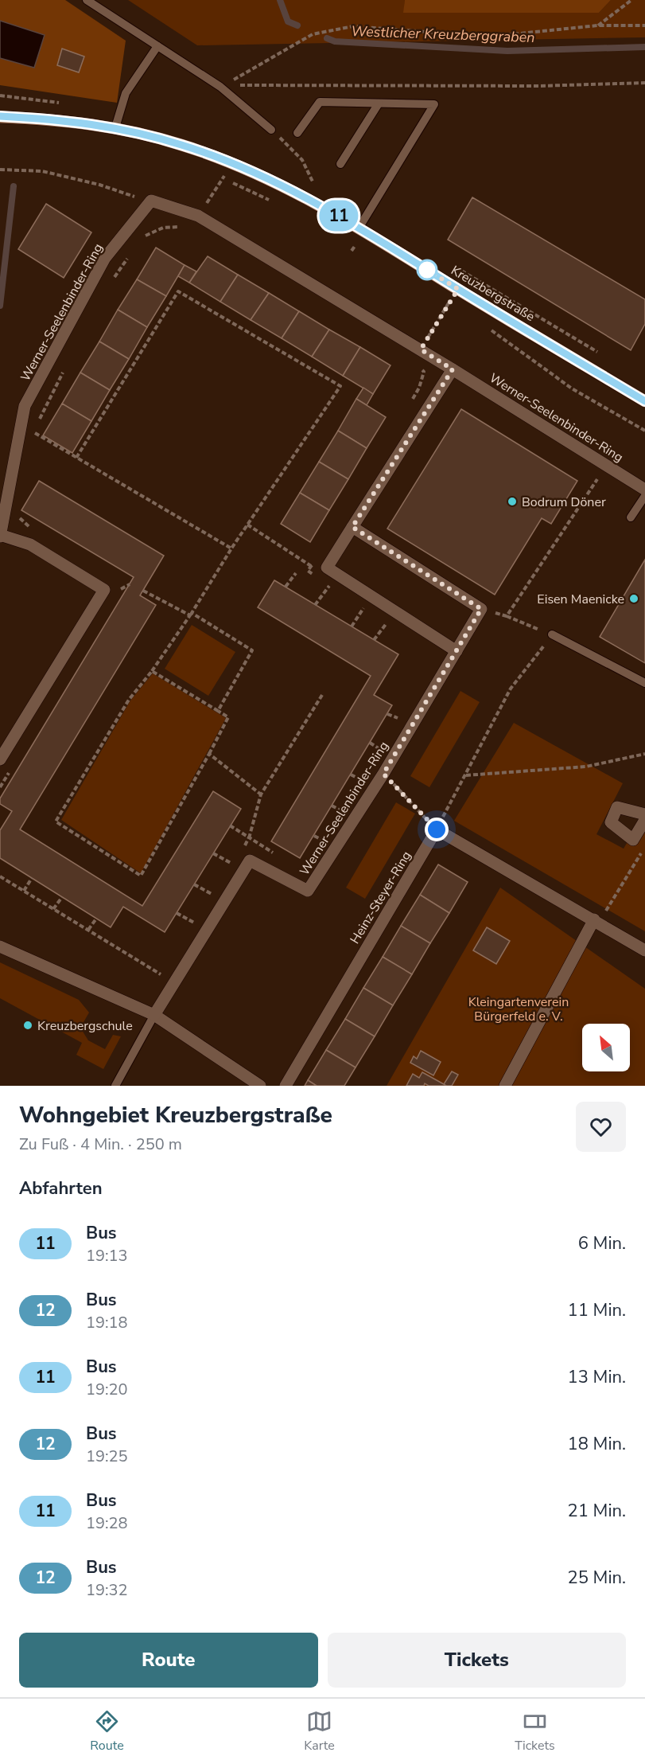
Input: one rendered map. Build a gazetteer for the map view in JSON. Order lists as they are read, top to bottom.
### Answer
{
  "streets": {
    "street": ["Kreuzbergstraße", "Werner-Seelenbinder-Ring", "Heinz-Steyer-Ring"]
  },
  "water": ["Westlicher Kreuzberggraben"],
  "parks": ["Kleingartenverein Bürgerfeld e. V."],
  "places": ["Bodrum Döner", "Eisen Maenicke", "Kreuzbergschule"],
  "lines": ["bus line 11"],
  "north": "top left",
  "page": {
    "on_map": "11",
    "heading": [
      ["Wohngebiet Kreuzbergstraße", "Zu Fuß · 4 Min. · 250 m"],
      "Abfahrten"
    ],
    "list": [
      {
        "mark": "11",
        "name": "Bus",
        "note": "19:13",
        "value": "6 Min."
      },
      {
        "mark": "12",
        "name": "Bus",
        "note": "19:18",
        "value": "11 Min."
      },
      {
        "mark": "11",
        "name": "Bus",
        "note": "19:20",
        "value": "13 Min."
      },
      {
        "mark": "12",
        "name": "Bus",
        "note": "19:25",
        "value": "18 Min."
      },
      {
        "mark": "11",
        "name": "Bus",
        "note": "19:28",
        "value": "21 Min."
      },
      {
        "mark": "12",
        "name": "Bus",
        "note": "19:32",
        "value": "25 Min."
      }
    ],
    "buttons": ["Route", "Tickets"],
    "tabs": ["Route", "Karte", "Tickets"]
  }
}
